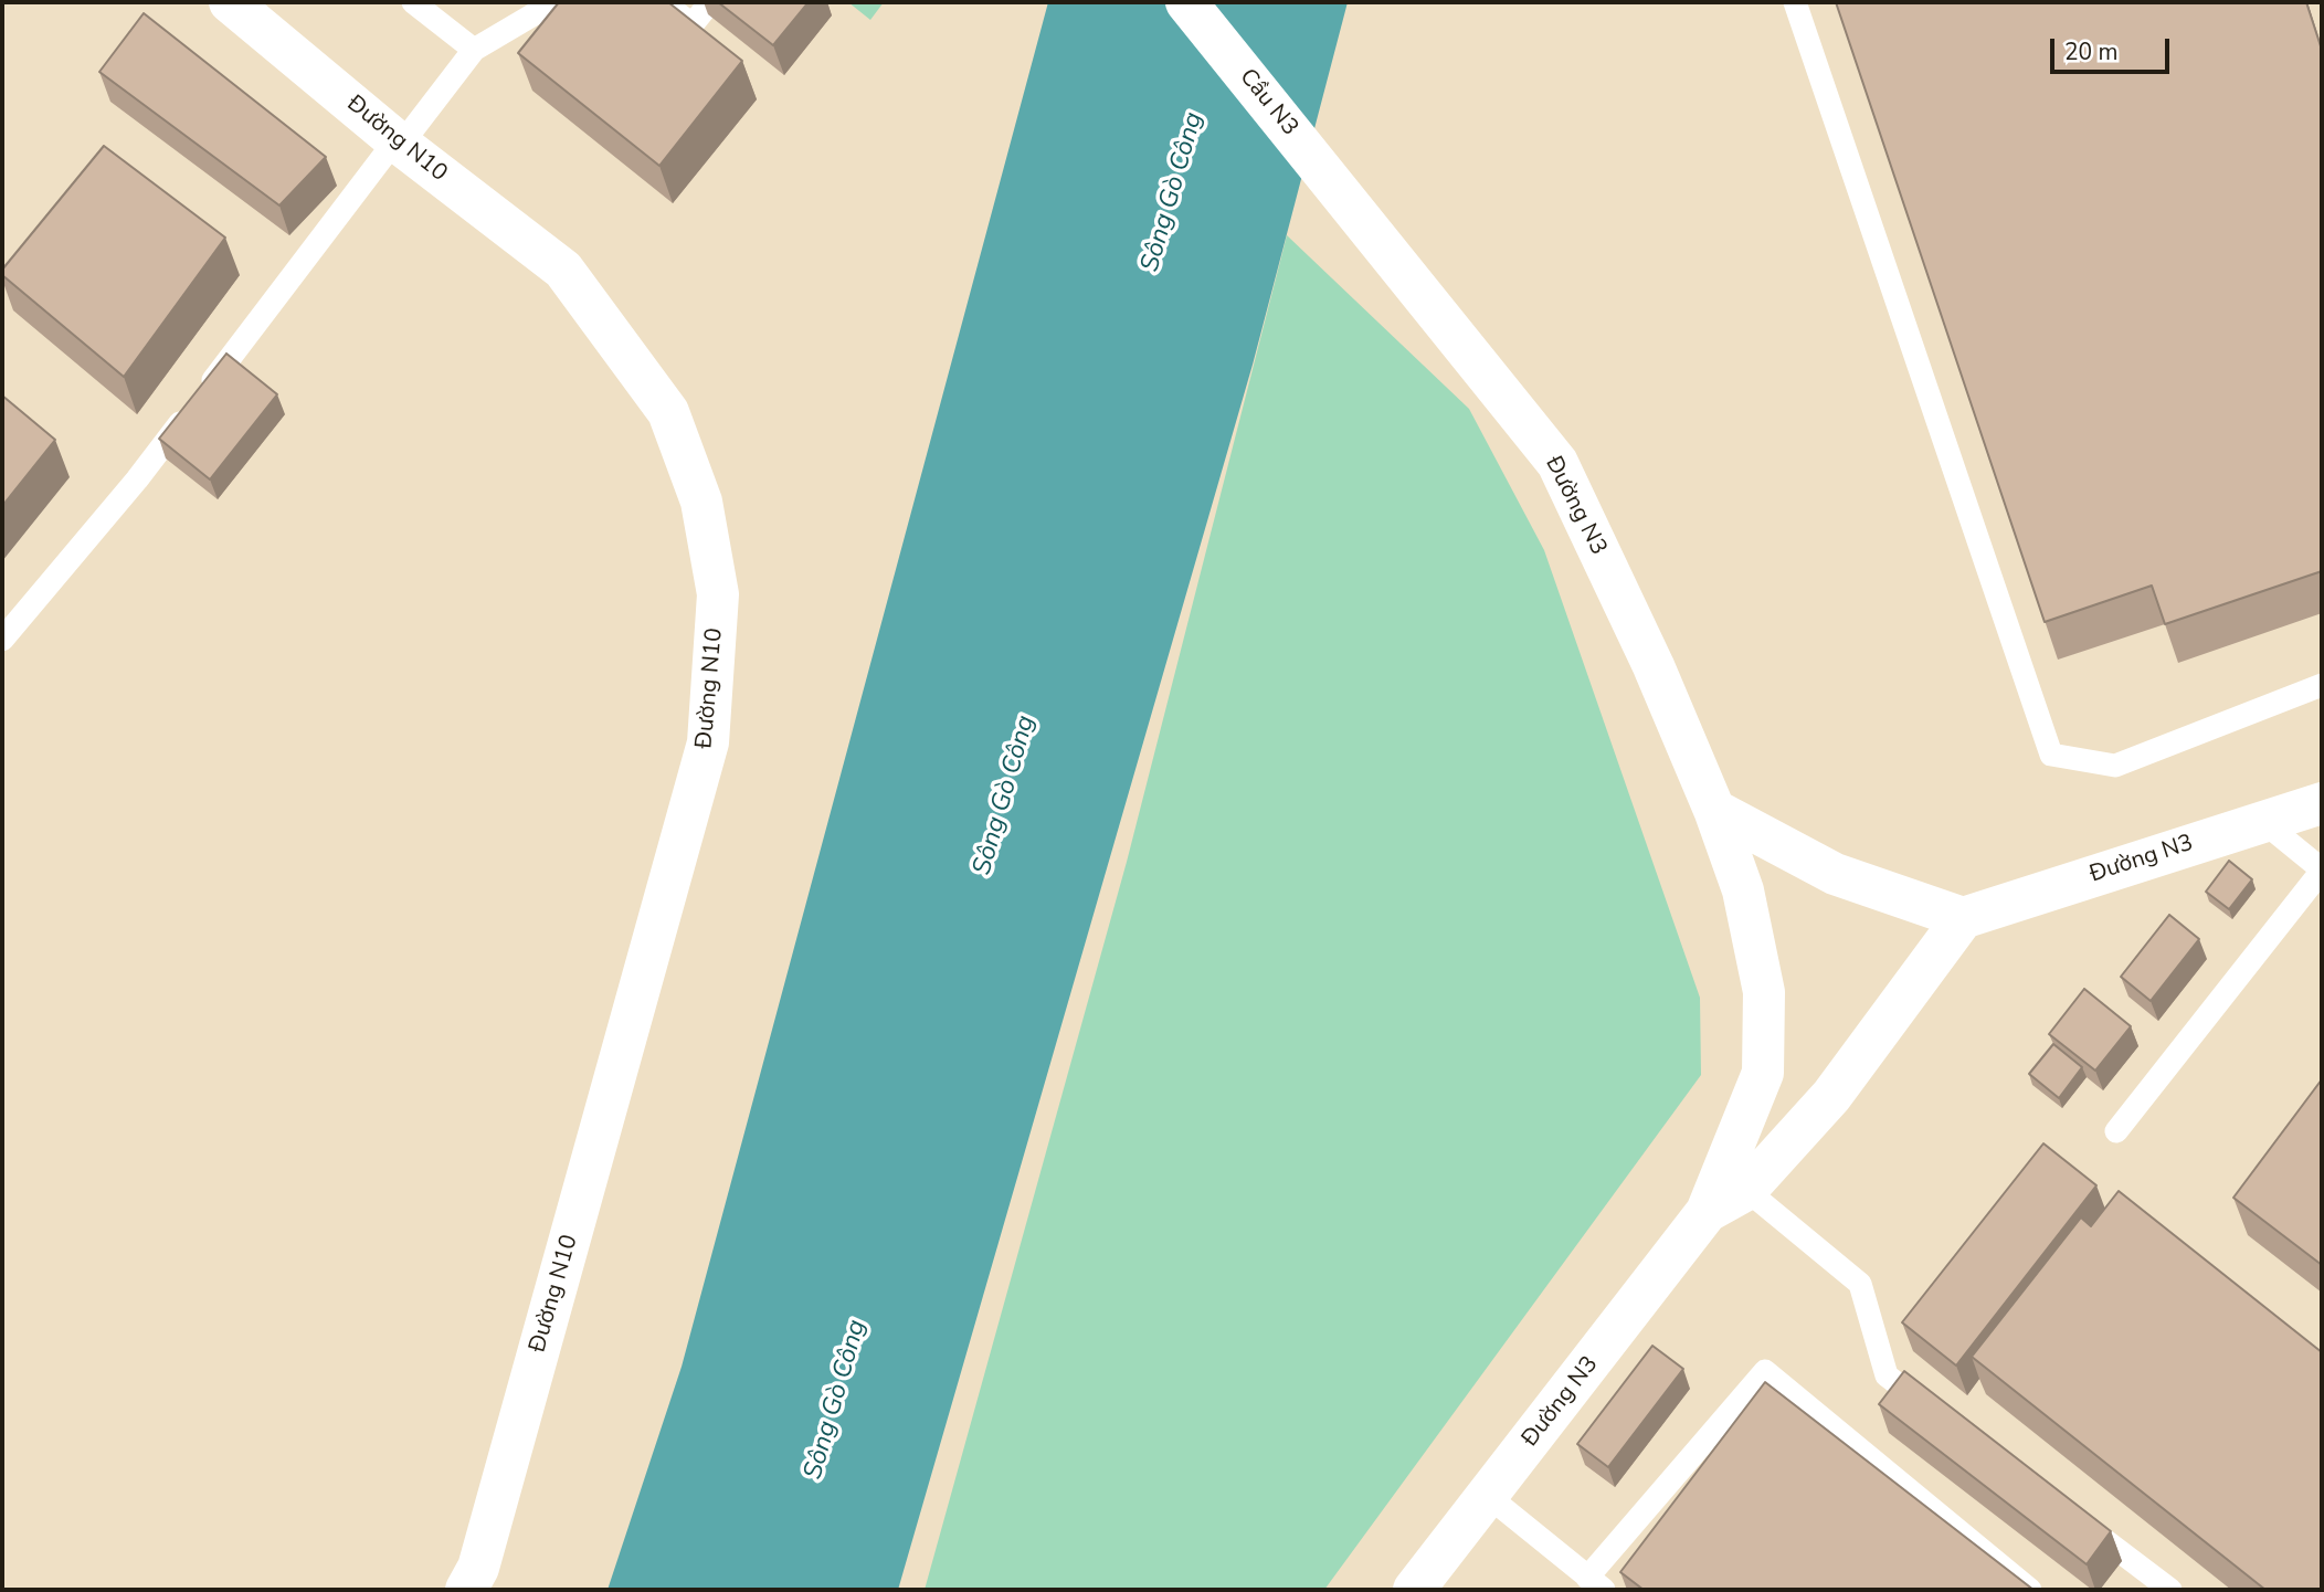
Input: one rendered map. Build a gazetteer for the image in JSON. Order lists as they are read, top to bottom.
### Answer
{
  "streets": {
    "street": ["Cầu N3", "Đường N10", "Đường N3"]
  },
  "crossings": [
    ["Cầu N3", "Đường N3"]
  ],
  "water": ["Sông Gò Công"],
  "scale_bar": "20 m"
}
